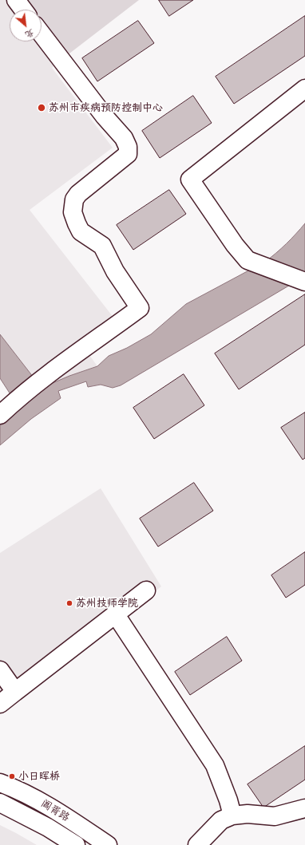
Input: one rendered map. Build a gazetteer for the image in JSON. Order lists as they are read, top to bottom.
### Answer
{
  "streets": {
    "street": ["阊胥路"]
  },
  "places": ["苏州市疾病预防控制中心", "苏州技师学院", "小日晖桥"],
  "north": "bottom right"
}
